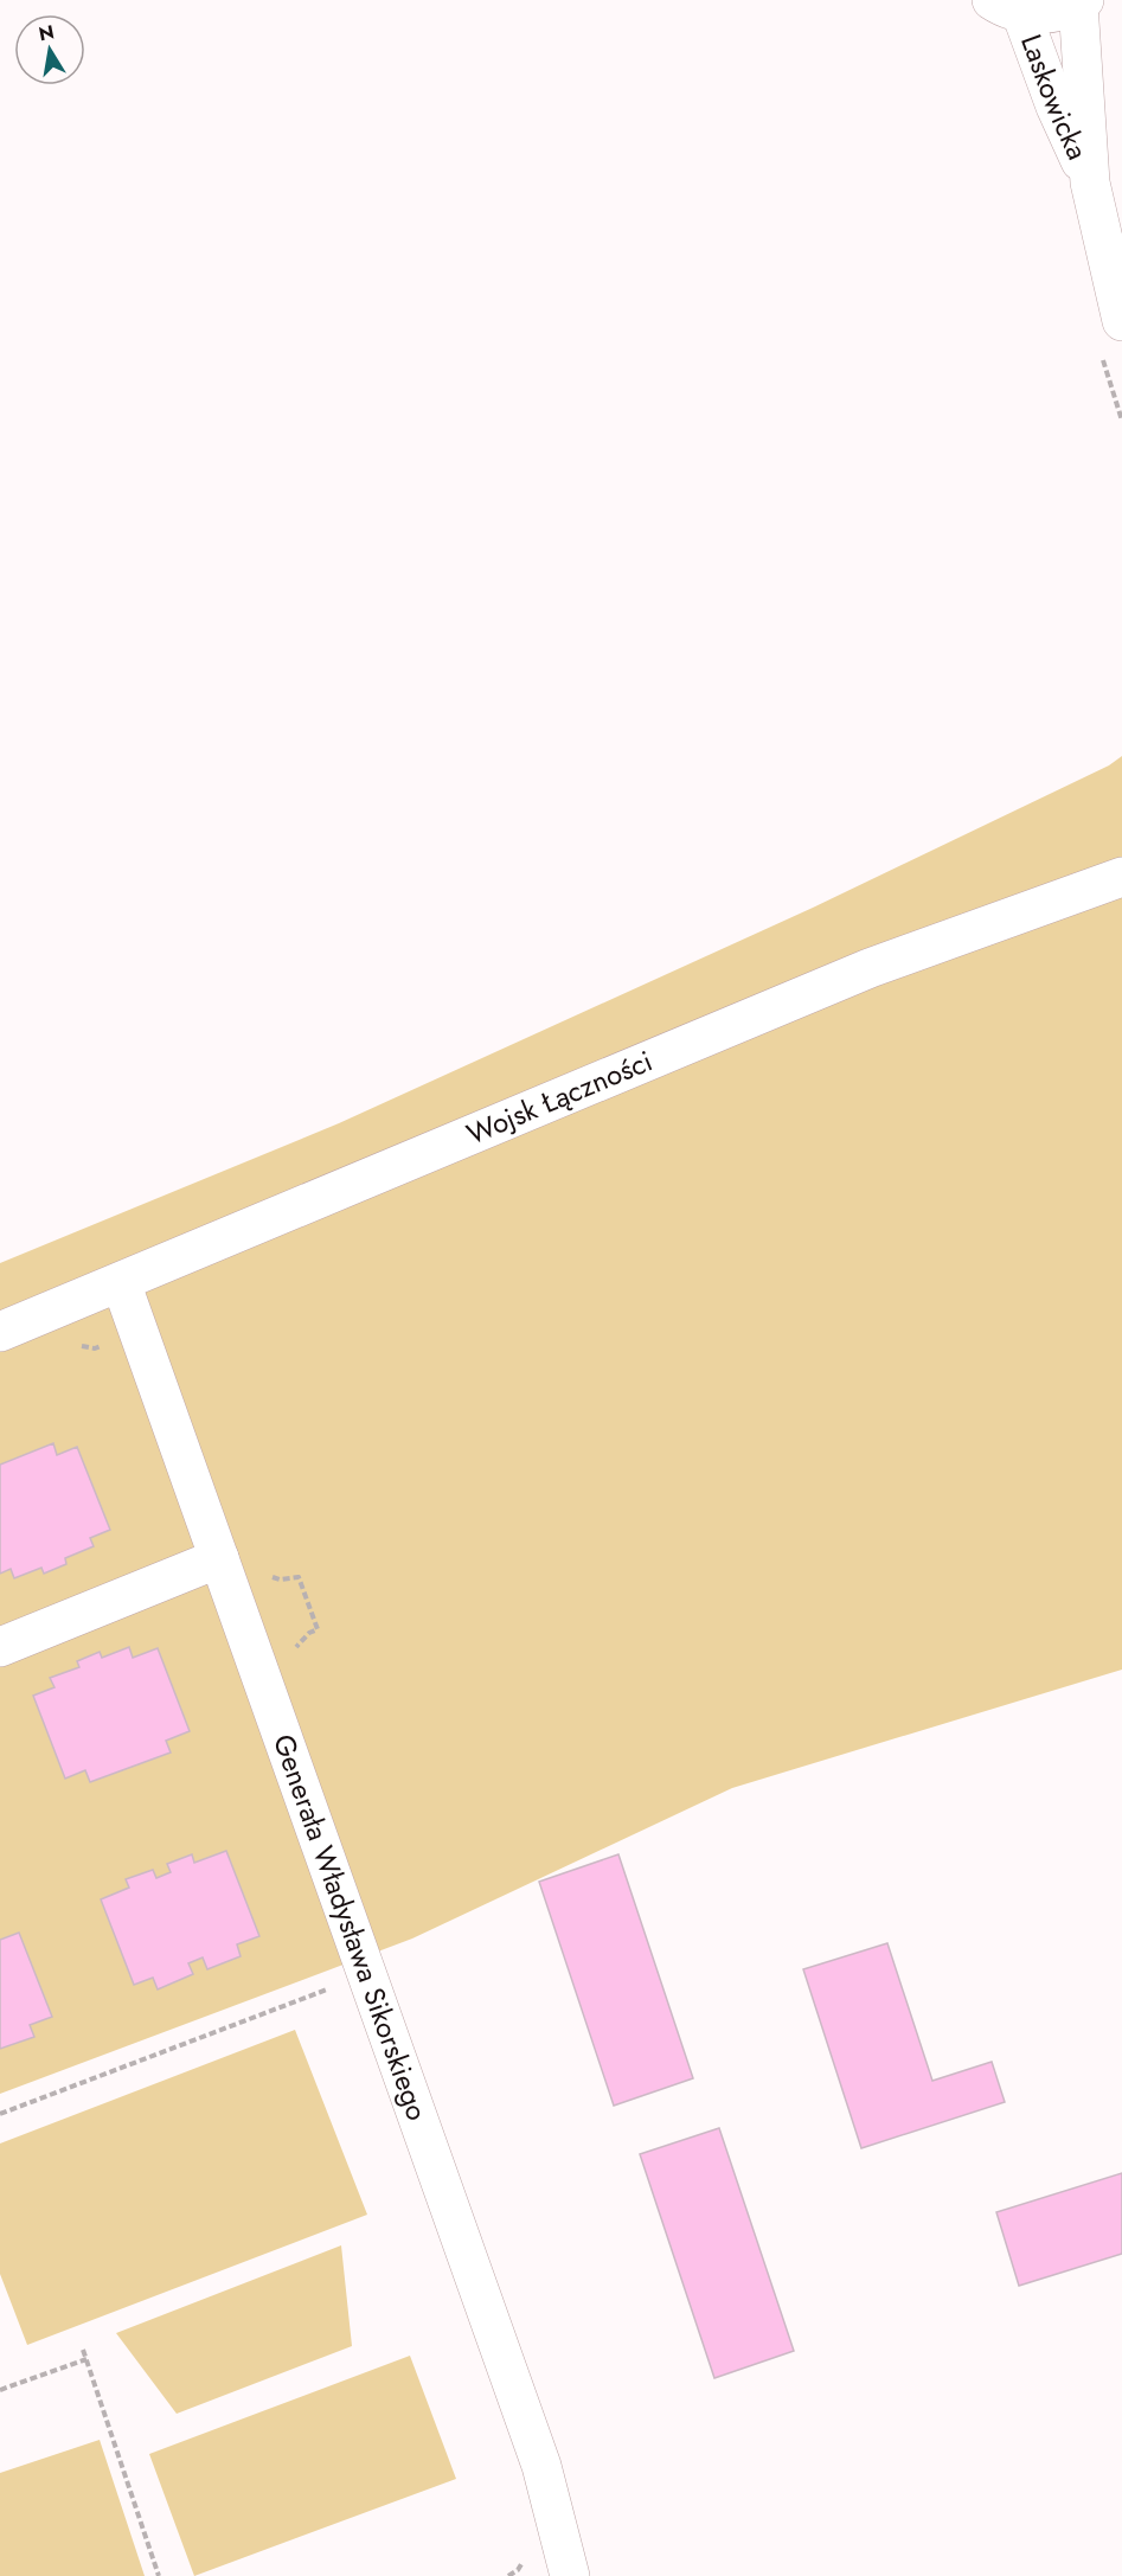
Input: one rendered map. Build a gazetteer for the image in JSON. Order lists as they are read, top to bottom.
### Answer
{
  "streets": {
    "street": ["Laskowicka", "Wojsk Łączności", "Generała Władysława Sikorskiego"]
  },
  "crossings": [
    ["Wojsk Łączności", "Generała Władysława Sikorskiego"]
  ],
  "north": "top"
}
